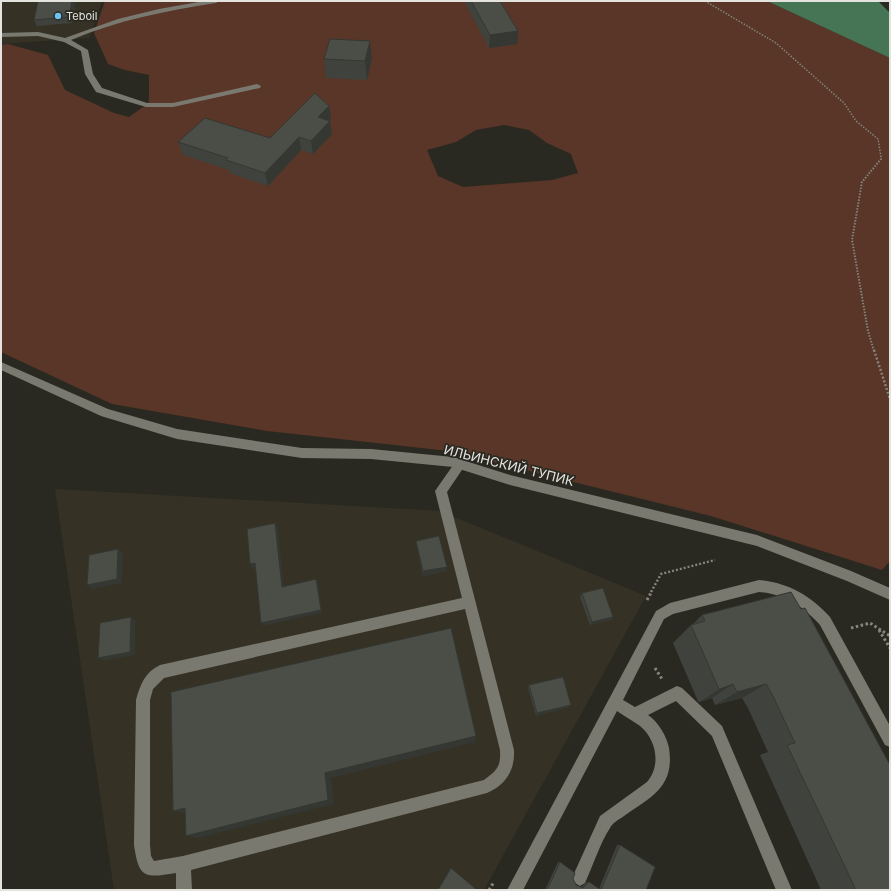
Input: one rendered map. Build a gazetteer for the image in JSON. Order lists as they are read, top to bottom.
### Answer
{
  "streets": {
    "street": ["ИЛЬИНСКИЙ ТУПИК"]
  },
  "places": ["Teboil"]
}
